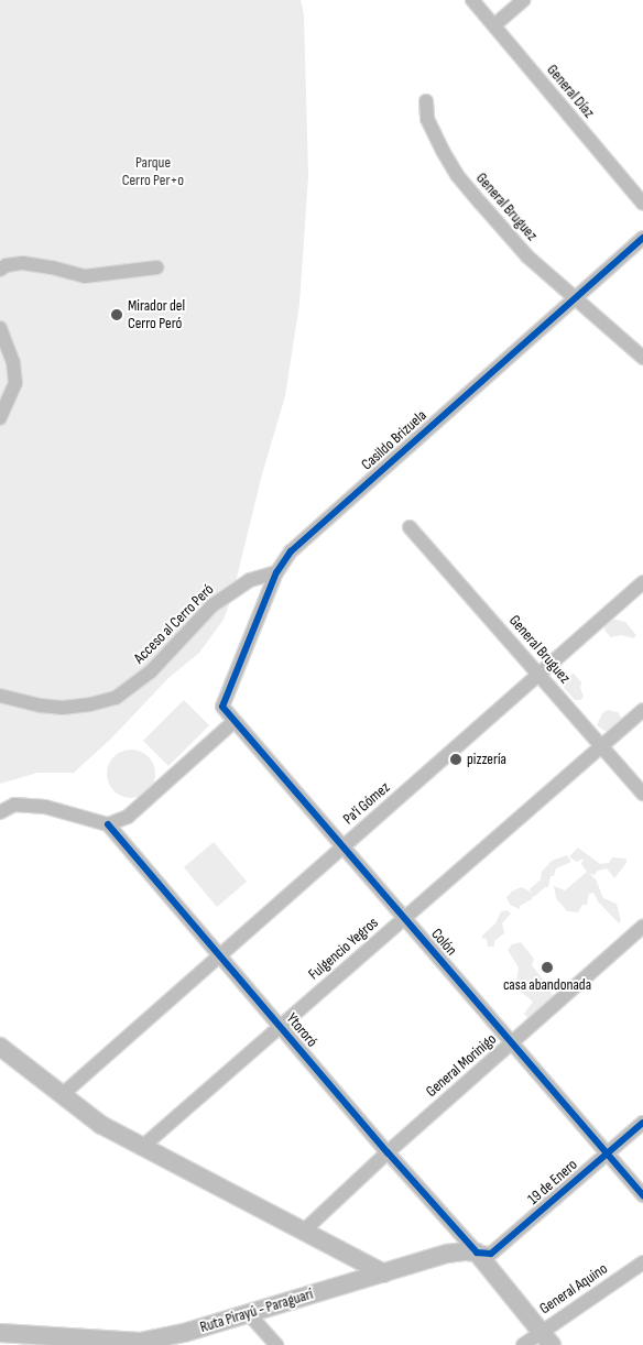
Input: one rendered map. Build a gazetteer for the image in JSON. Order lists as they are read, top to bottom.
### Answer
{
  "streets": {
    "main road": ["Ytororó", "Ruta Pirayú - Paraguarí"],
    "street": [
      "General Díaz",
      "General Bruguez",
      "Casildo Brizuela",
      "Acceso al Cerro Peró",
      "Pa'í Gómez",
      "Colón",
      "Fulgencio Yegros",
      "General Morinigo",
      "19 de Enero",
      "General Aquino"
    ]
  },
  "crossings": [
    ["General Bruguez", "Casildo Brizuela"],
    ["General Bruguez", "Pa'í Gómez"],
    ["General Bruguez", "Fulgencio Yegros"],
    ["Casildo Brizuela", "Acceso al Cerro Peró"],
    ["Casildo Brizuela", "Colón"],
    ["Pa'í Gómez", "Colón"],
    ["Pa'í Gómez", "Ytororó"],
    ["Colón", "Fulgencio Yegros"],
    ["Colón", "General Morinigo"],
    ["Colón", "19 de Enero"],
    ["Fulgencio Yegros", "Ytororó"],
    ["Ytororó", "General Morinigo"],
    ["Ytororó", "19 de Enero"],
    ["Ytororó", "General Aquino"],
    ["Ytororó", "Ruta Pirayú - Paraguarí"],
    ["19 de Enero", "Ruta Pirayú - Paraguarí"]
  ],
  "parks": ["Parque Cerro Per+o"],
  "places": ["Mirador del Cerro Peró", "pizzería", "casa abandonada"]
}
